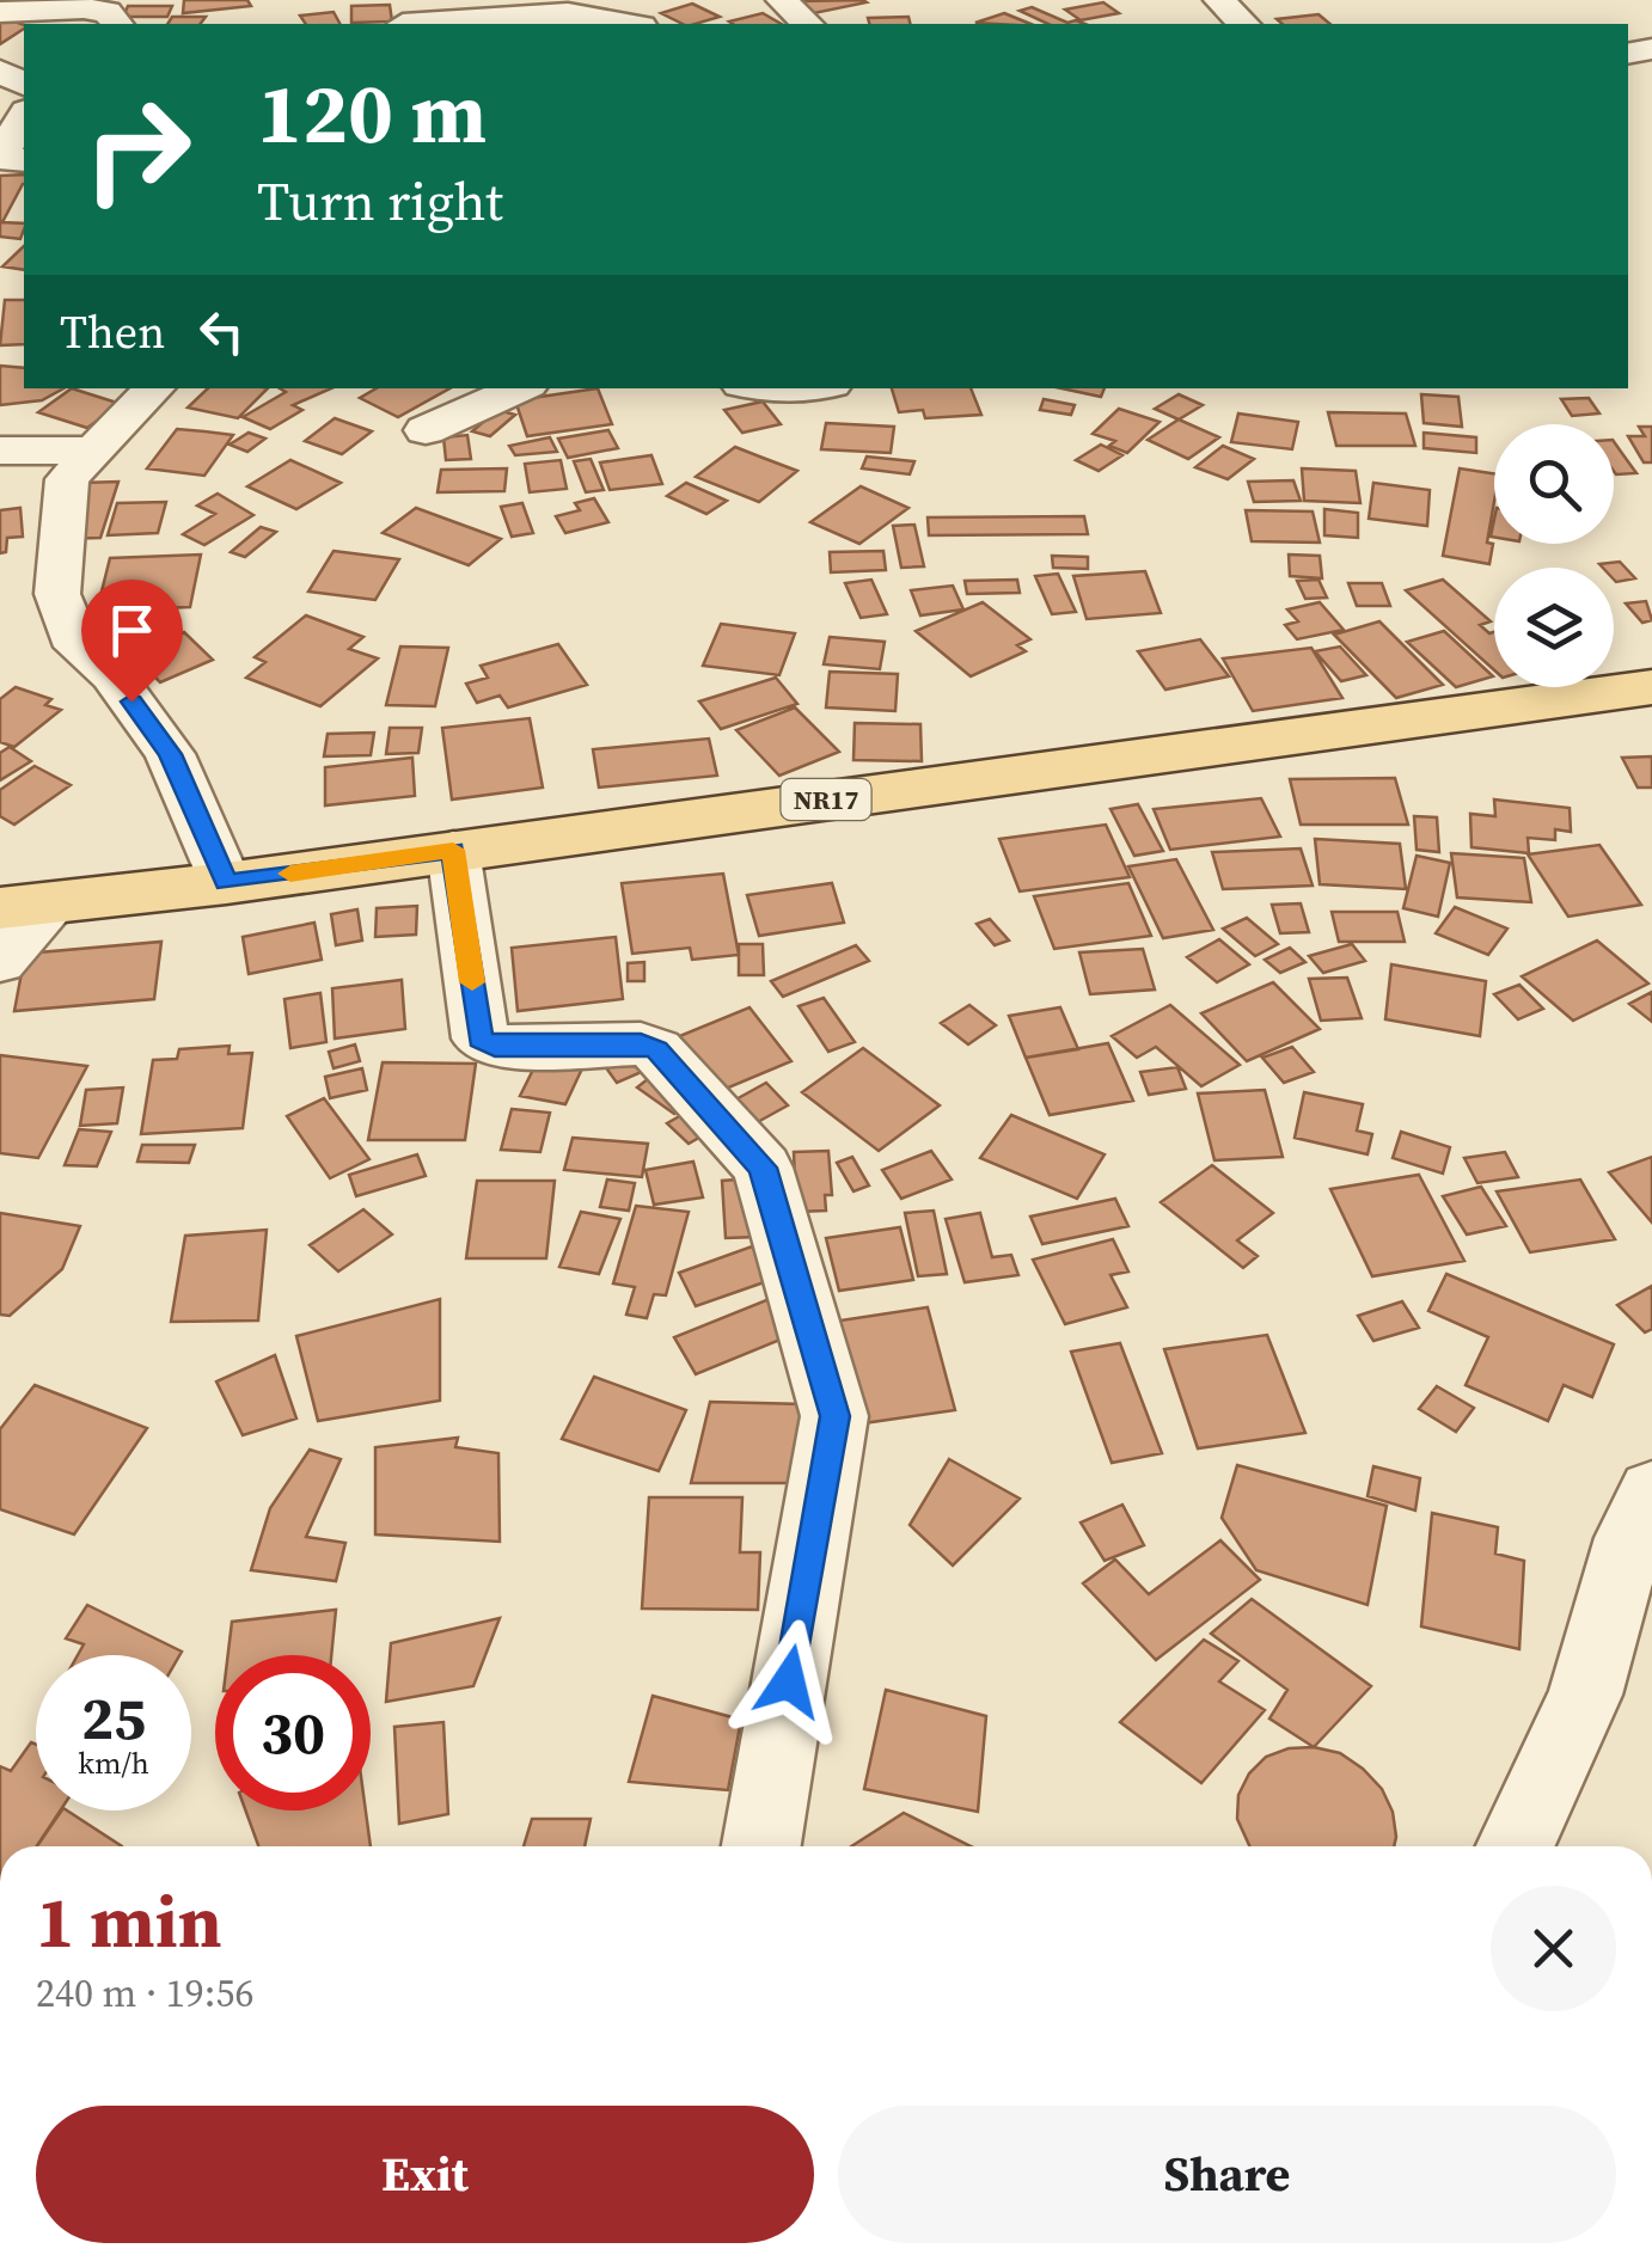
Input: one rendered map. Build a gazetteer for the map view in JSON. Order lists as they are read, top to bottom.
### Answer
{
  "streets": {
    "main road": ["NR17"]
  },
  "page": {
    "turn": ["120 m", "Turn right"],
    "then": "Then",
    "speed": "25 km/h",
    "limit": "30",
    "heading": ["1 min", "240 m · 19:56"],
    "buttons": ["Exit", "Share"]
  }
}
